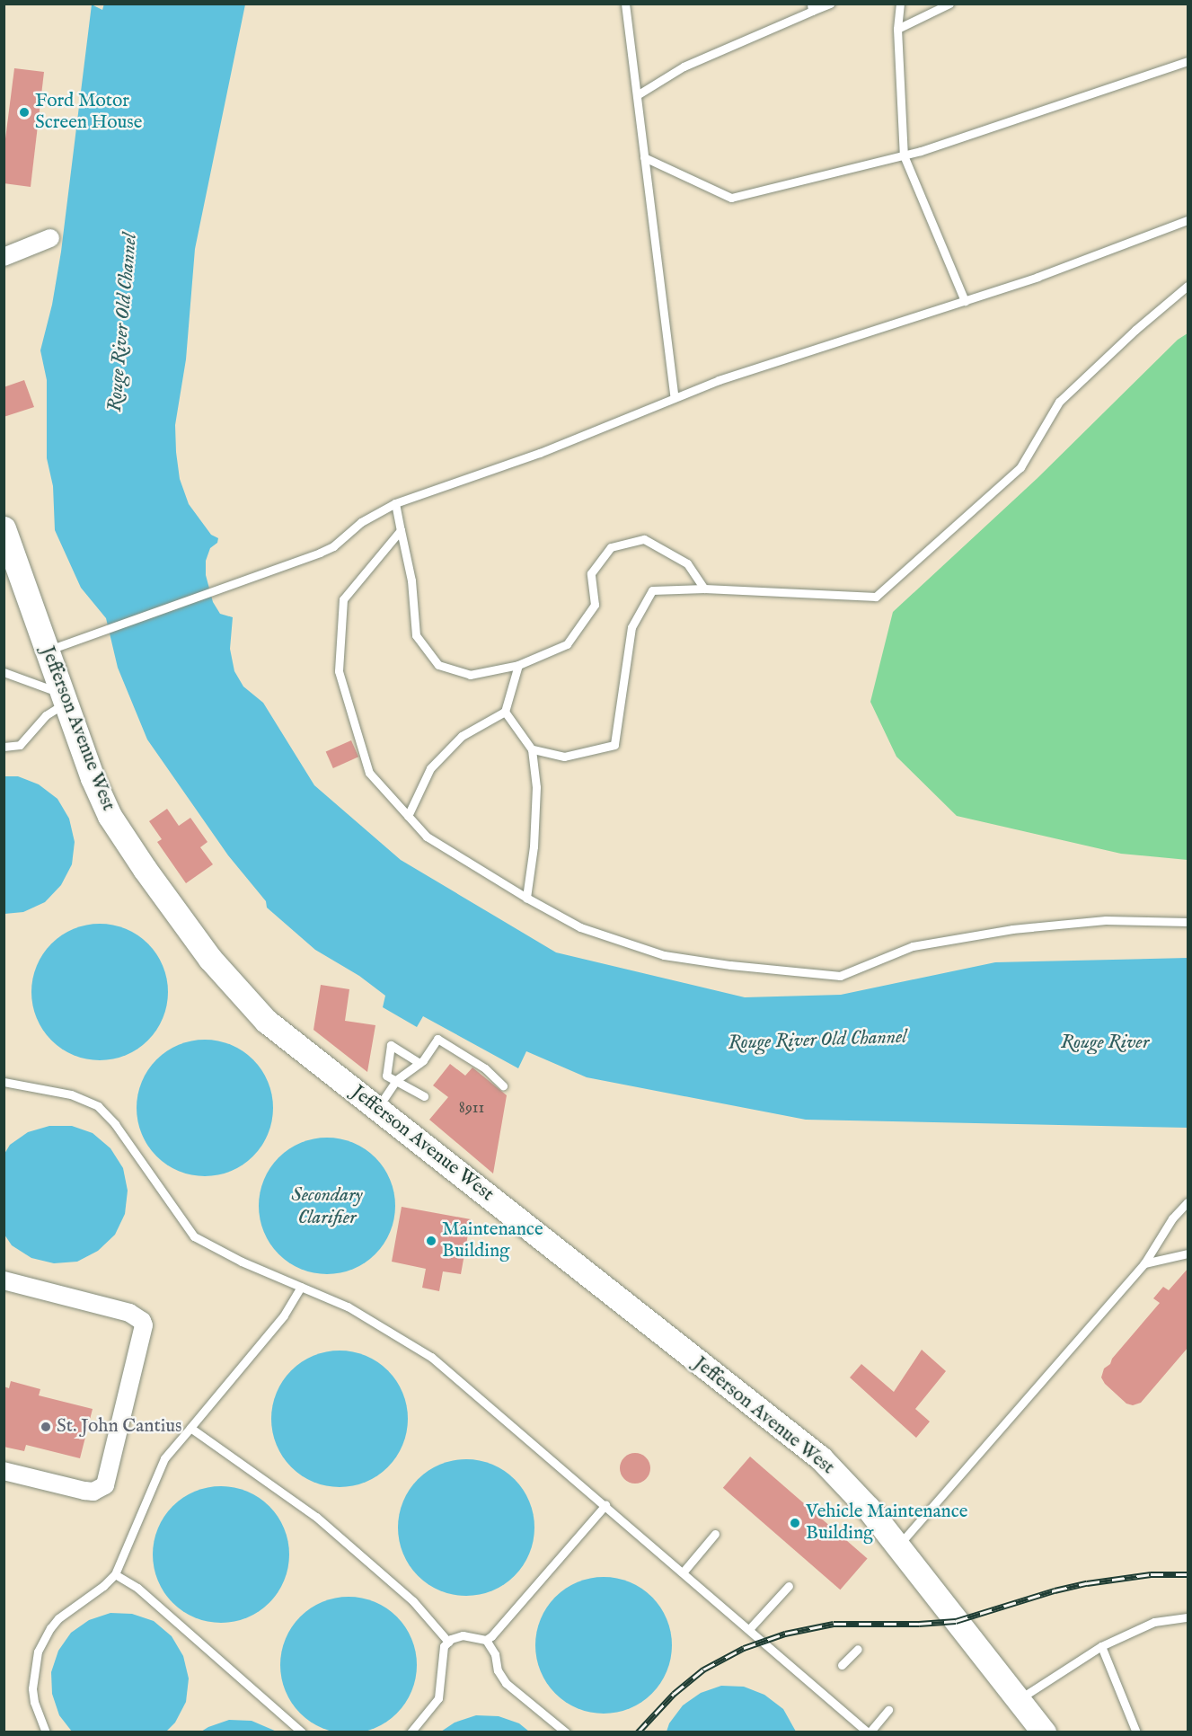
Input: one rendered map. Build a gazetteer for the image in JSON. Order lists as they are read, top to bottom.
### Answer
{
  "streets": {
    "main road": ["Jefferson Avenue West"]
  },
  "water": ["Rouge River Old Channel", "Rouge River", "Secondary Clarifier"],
  "places": [
    "Ford Motor Screen House",
    "Maintenance Building",
    "St. John Cantius",
    "Vehicle Maintenance Building"
  ],
  "house_numbers": ["8911"]
}
